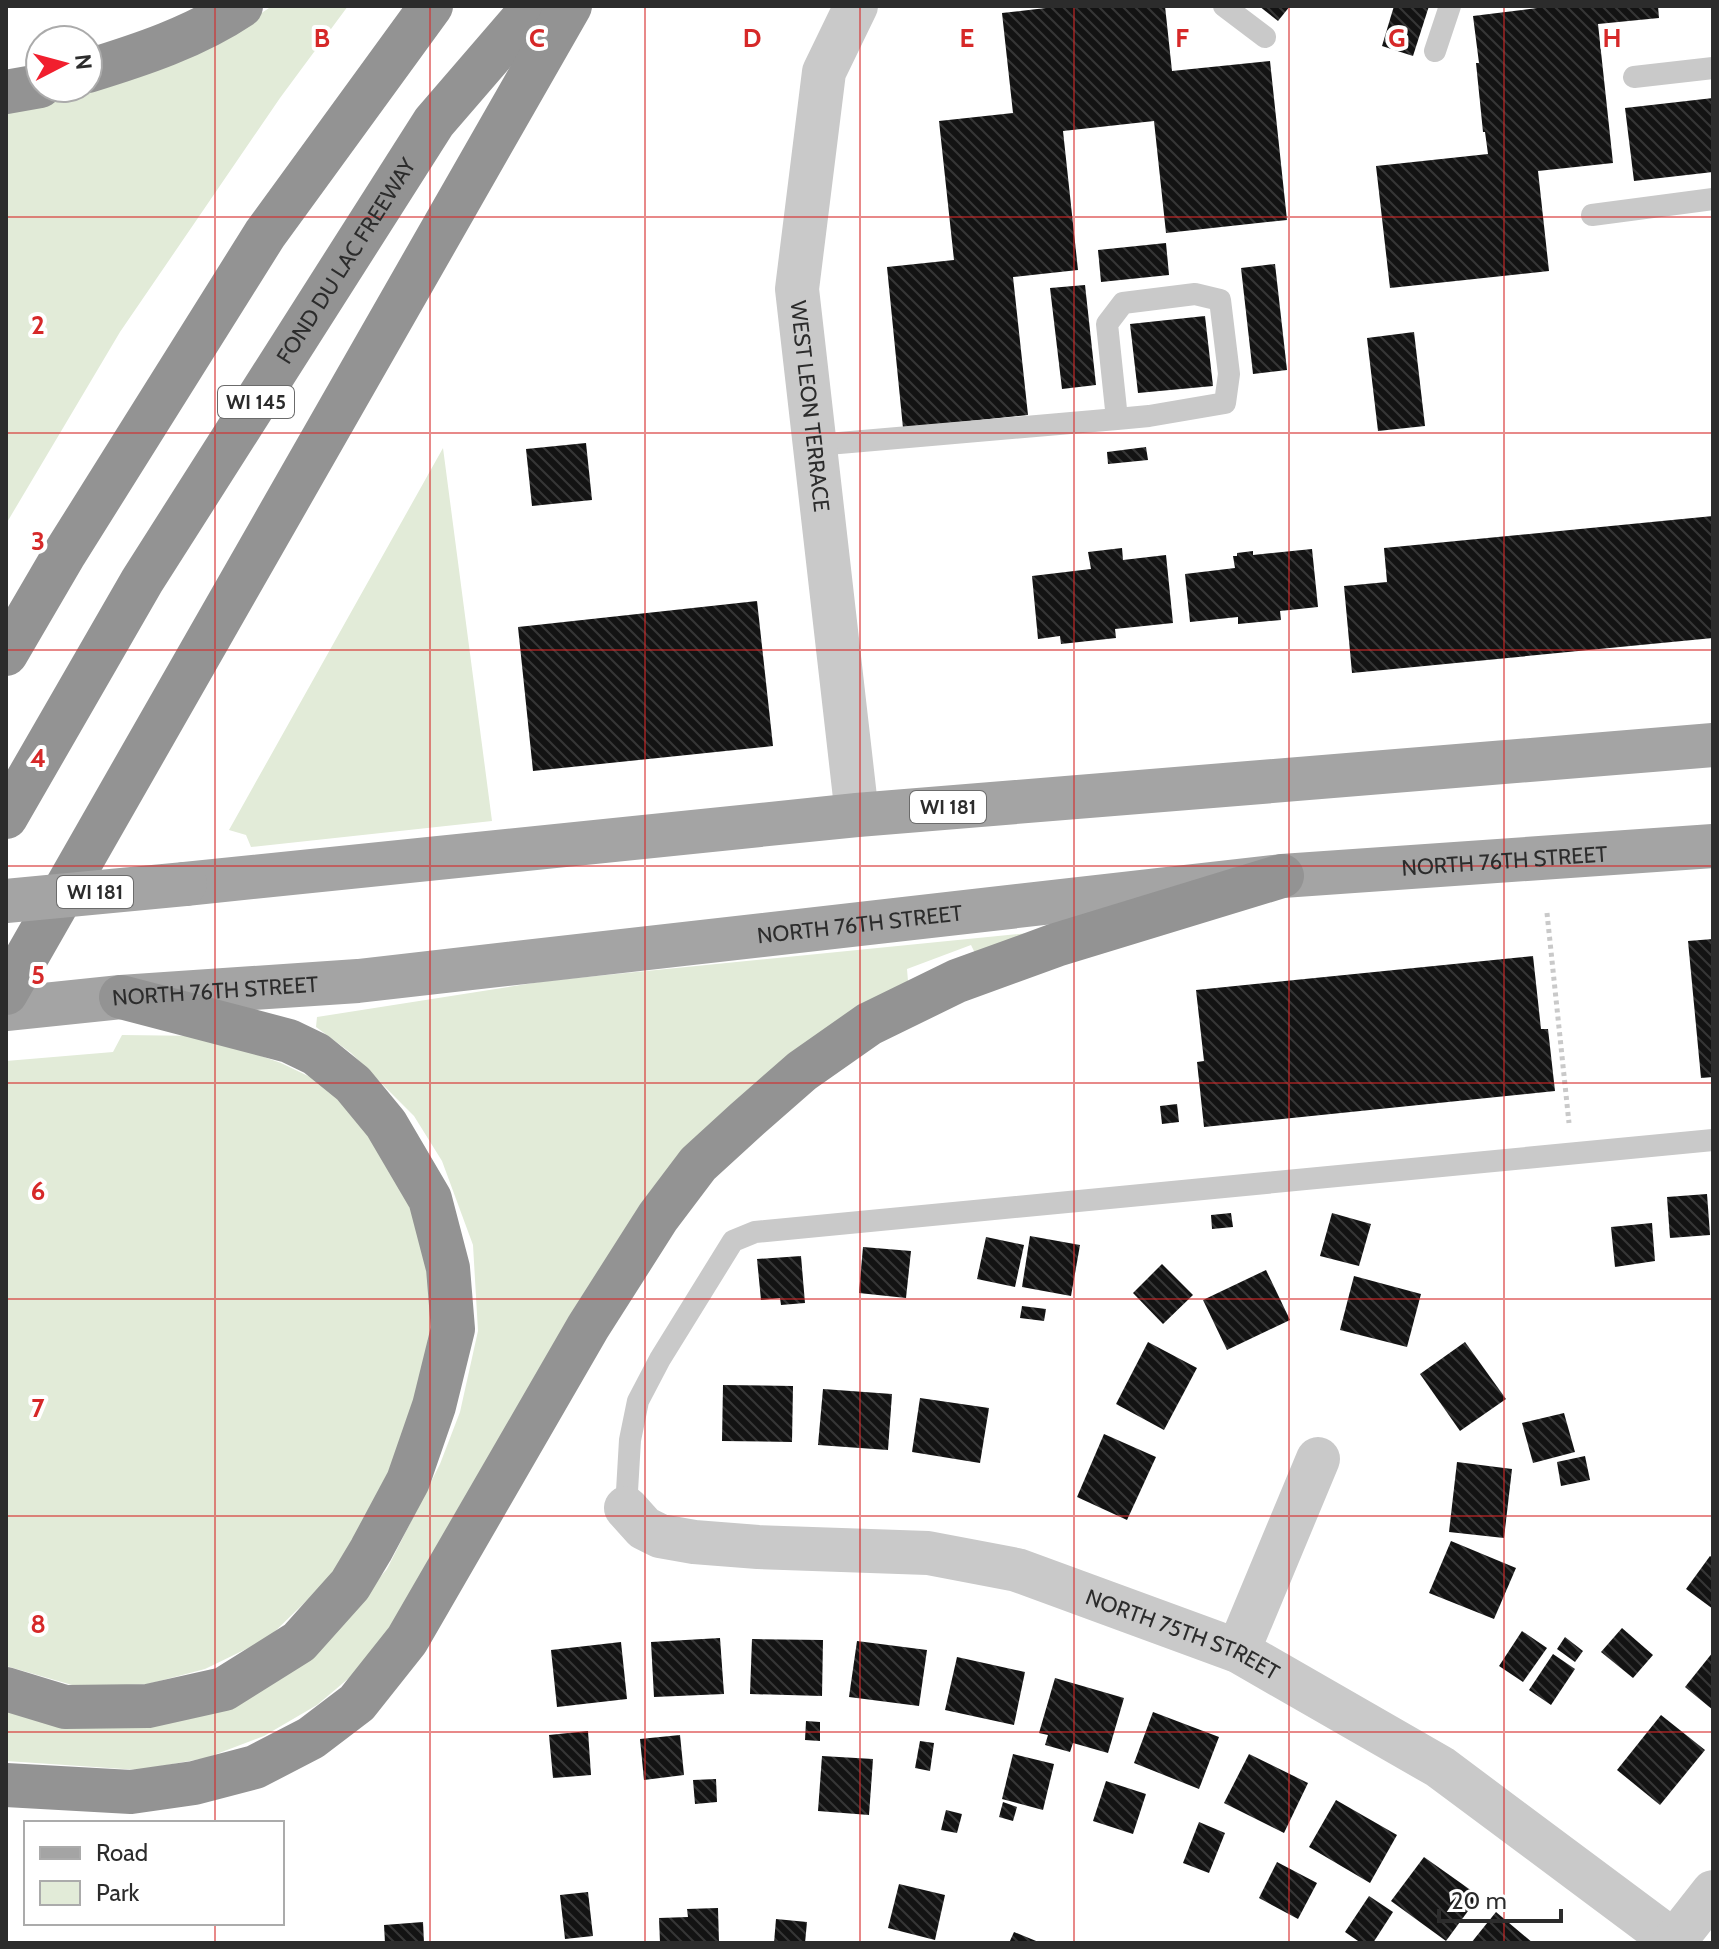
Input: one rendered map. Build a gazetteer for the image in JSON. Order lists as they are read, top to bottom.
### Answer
{
  "streets": {
    "highway": ["FOND DU LAC FREEWAY", "WI 145"],
    "main road": ["WI 181", "NORTH 76TH STREET"],
    "street": ["WEST LEON TERRACE", "NORTH 75TH STREET"]
  },
  "crossings": [
    ["WEST LEON TERRACE", "WI 181"]
  ],
  "legend": ["Road", "Park"],
  "scale_bar": "20 m",
  "north": "right",
  "grid": {
    "columns": [
      "B",
      "C",
      "D",
      "E",
      "F",
      "G",
      "H"
    ],
    "rows": [
      "2",
      "3",
      "4",
      "5",
      "6",
      "7",
      "8"
    ]
  }
}
